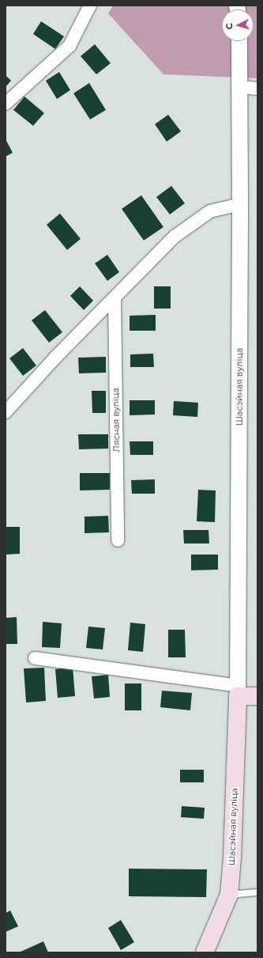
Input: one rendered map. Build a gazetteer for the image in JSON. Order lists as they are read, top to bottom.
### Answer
{
  "streets": {
    "main road": ["Шасэйная вуліца"],
    "street": ["Лясная вуліца"]
  },
  "north": "left"
}
